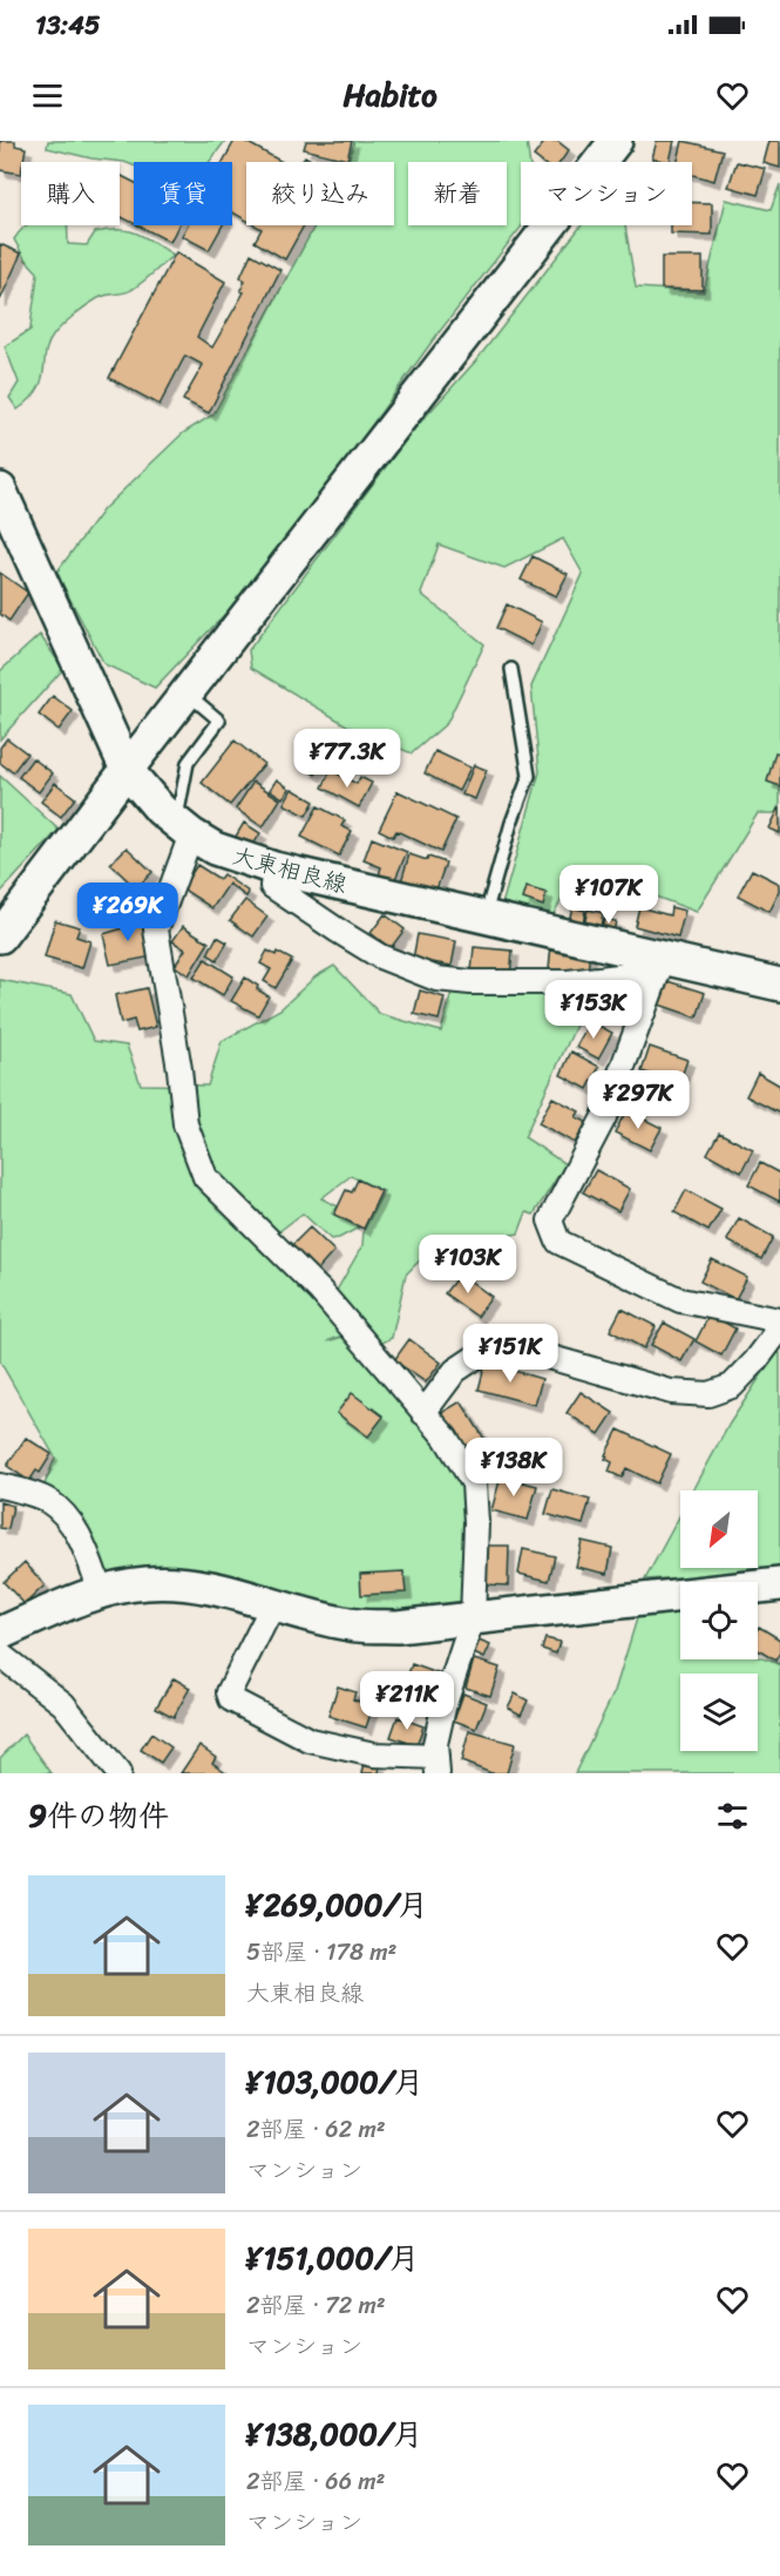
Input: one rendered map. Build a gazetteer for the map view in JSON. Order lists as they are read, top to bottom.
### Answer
{
  "streets": {
    "street": ["大東相良線"]
  },
  "north": "bottom left",
  "page": {
    "status": "13:45",
    "header": "Habito",
    "chip": [
      "購入",
      "賃貸",
      "絞り込み",
      "新着",
      "マンション"
    ],
    "price": [
      "¥77.3K",
      "¥107K",
      "¥269K",
      "¥153K",
      "¥297K",
      "¥103K",
      "¥151K",
      "¥138K",
      "¥211K"
    ],
    "heading": "9件の物件",
    "list": [
      {
        "name": "¥269,000/月",
        "note": "5部屋 · 178 m² · 大東相良線"
      },
      {
        "name": "¥103,000/月",
        "note": "2部屋 · 62 m² · マンション"
      },
      {
        "name": "¥151,000/月",
        "note": "2部屋 · 72 m² · マンション"
      },
      {
        "name": "¥138,000/月",
        "note": "2部屋 · 66 m² · マンション"
      }
    ]
  }
}
